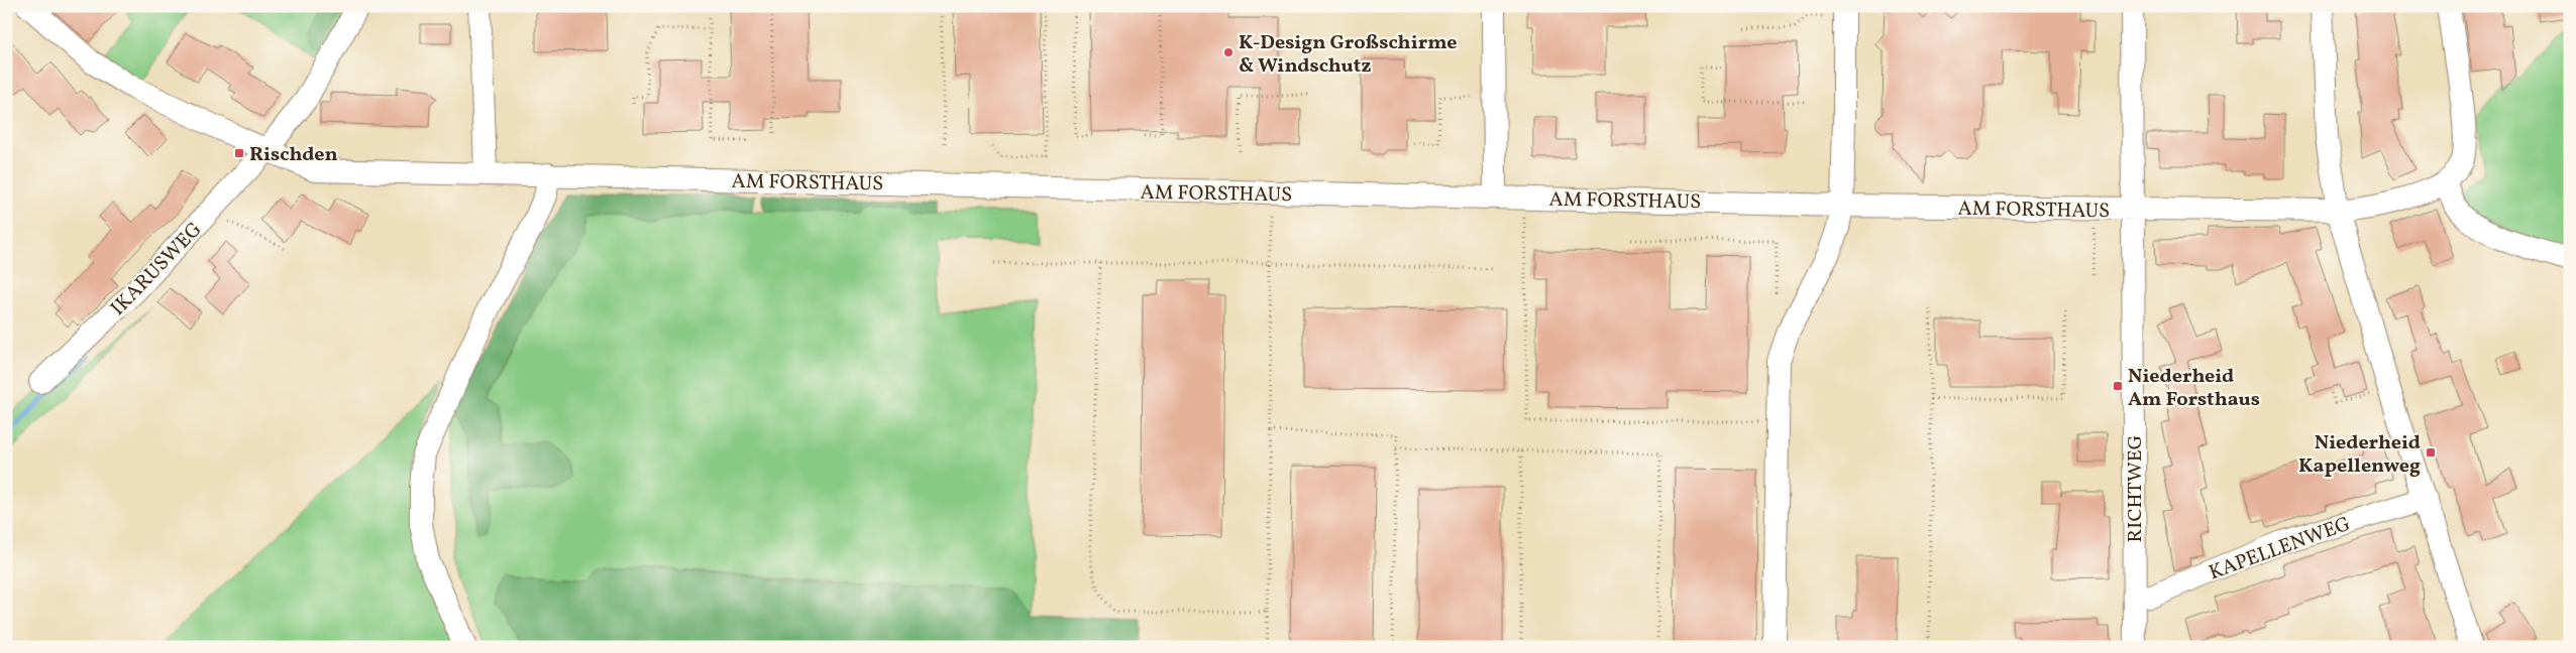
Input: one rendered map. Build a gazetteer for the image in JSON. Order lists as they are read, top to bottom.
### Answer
{
  "streets": {
    "street": [
      "AM FORSTHAUS",
      "IKARUSWEG",
      "RICHTWEG",
      "KAPELLENWEG"
    ]
  },
  "crossings": [
    ["AM FORSTHAUS", "IKARUSWEG"],
    ["AM FORSTHAUS", "RICHTWEG"],
    ["RICHTWEG", "KAPELLENWEG"]
  ],
  "places": {
    "other": ["K-Design Großschirme & Windschutz"],
    "transit": ["Rischden", "Niederheid Am Forsthaus", "Niederheid Kapellenweg"]
  }
}
